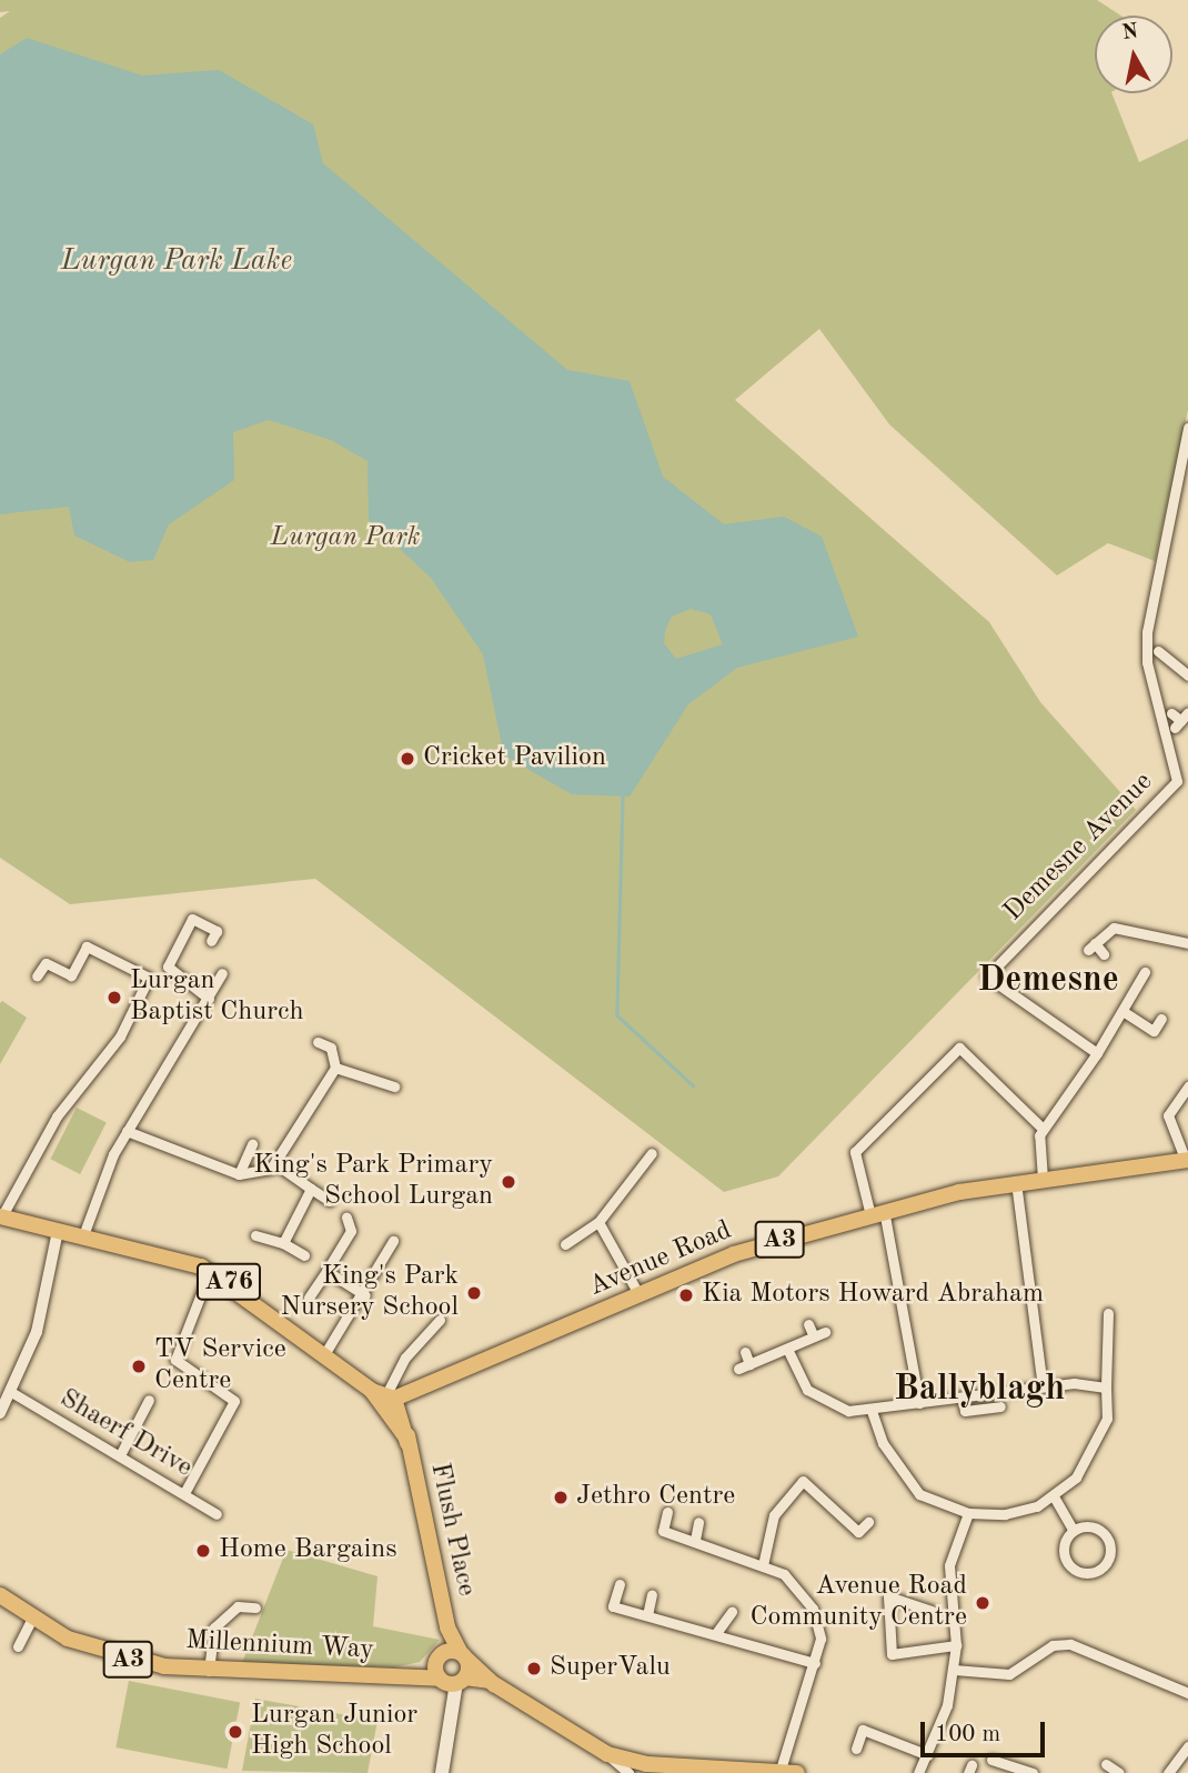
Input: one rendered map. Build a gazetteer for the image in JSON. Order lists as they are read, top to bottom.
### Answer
{
  "streets": {
    "main road": [
      "A3",
      "Avenue Road",
      "A76",
      "Flush Place",
      "Millennium Way"
    ],
    "street": ["Demesne Avenue", "Shaerf Drive"]
  },
  "crossings": [
    ["Avenue Road", "A76"],
    ["Avenue Road", "Flush Place"],
    ["A76", "Flush Place"],
    ["Flush Place", "Millennium Way"]
  ],
  "districts": ["Demesne", "Ballyblagh"],
  "water": ["Lurgan Park Lake"],
  "parks": ["Lurgan Park"],
  "places": [
    "Cricket Pavilion",
    "Lurgan Baptist Church",
    "King's Park Primary School Lurgan",
    "King's Park Nursery School",
    "Kia Motors Howard Abraham",
    "TV Service Centre",
    "Jethro Centre",
    "Home Bargains",
    "Avenue Road Community Centre",
    "SuperValu",
    "Lurgan Junior High School"
  ],
  "scale_bar": "100 m",
  "north": "top"
}
